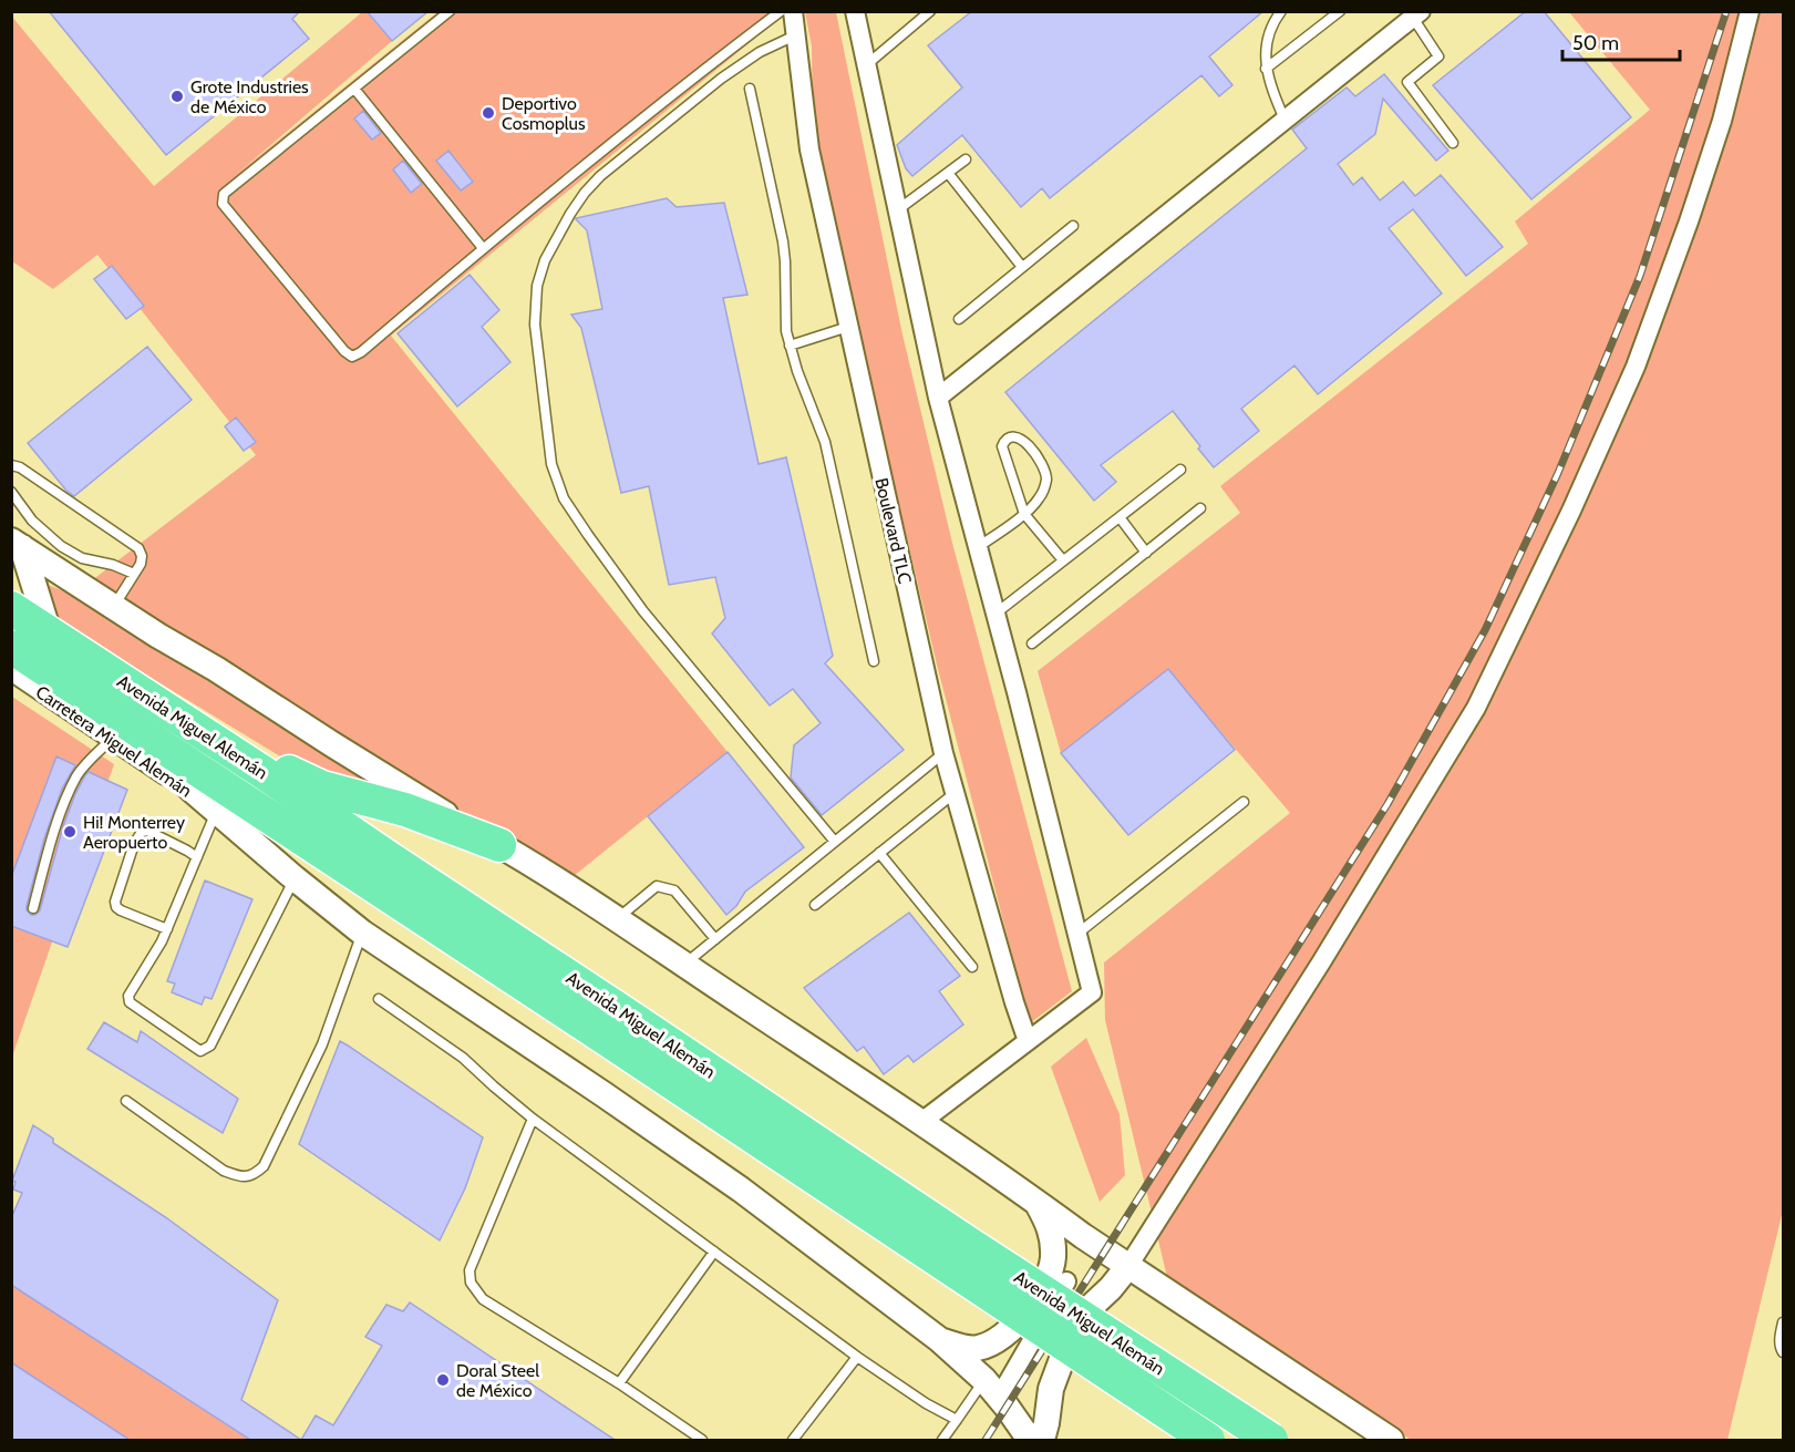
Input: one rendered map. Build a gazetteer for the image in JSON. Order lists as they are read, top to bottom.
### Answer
{
  "streets": {
    "highway": ["Avenida Miguel Alemán"],
    "street": ["Boulevard TLC", "Carretera Miguel Alemán"]
  },
  "crossings": [
    ["Avenida Miguel Alemán", "Carretera Miguel Alemán"]
  ],
  "places": [
    "Grote Industries de México",
    "Deportivo Cosmoplus",
    "Hi! Monterrey Aeropuerto",
    "Doral Steel de México"
  ],
  "scale_bar": "50 m"
}
